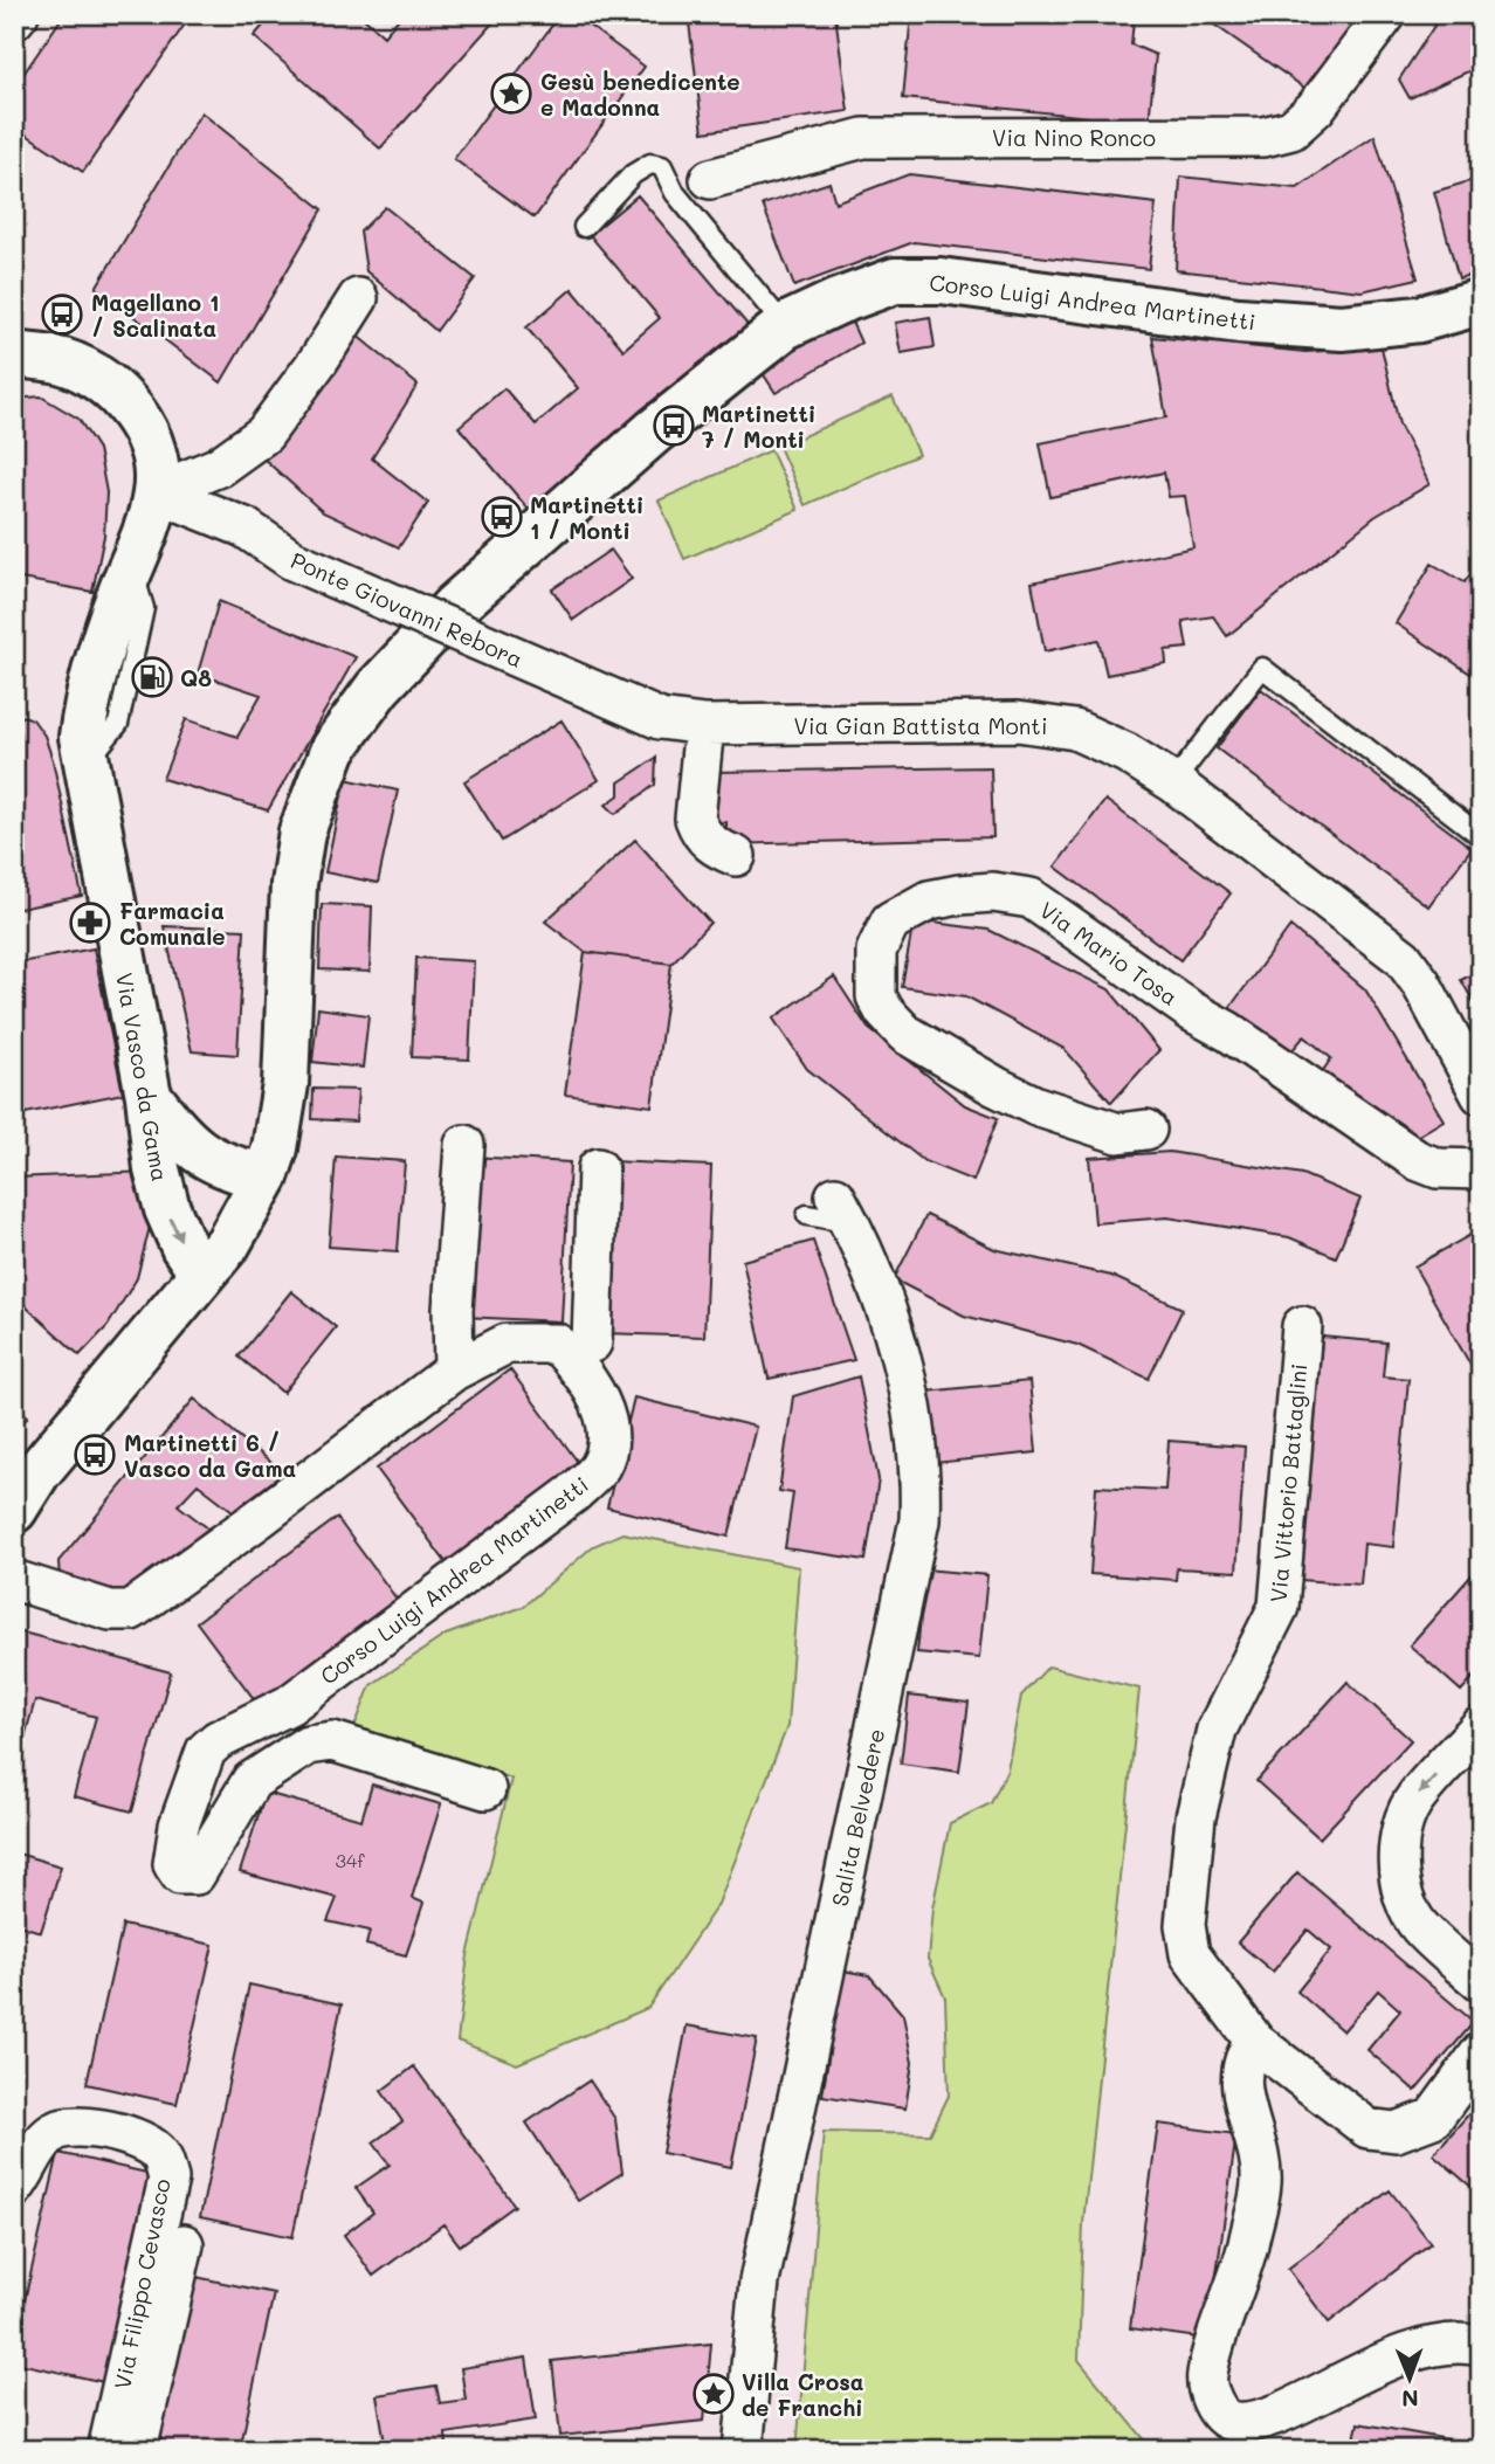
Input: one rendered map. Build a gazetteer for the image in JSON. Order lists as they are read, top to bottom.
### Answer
{
  "streets": {
    "street": [
      "Via Nino Ronco",
      "Corso Luigi Andrea Martinetti",
      "Ponte Giovanni Rebora",
      "Via Gian Battista Monti",
      "Via Mario Tosa",
      "Via Vasco da Gama",
      "Via Vittorio Battaglini",
      "Salita Belvedere",
      "Via Filippo Cevasco"
    ]
  },
  "crossings": [
    ["Corso Luigi Andrea Martinetti", "Via Vasco da Gama"],
    ["Ponte Giovanni Rebora", "Via Gian Battista Monti"],
    ["Ponte Giovanni Rebora", "Via Vasco da Gama"]
  ],
  "places": {
    "place": ["Gesù benedicente e Madonna", "Villa Crosa de Franchi"],
    "bus stop": [
      "Magellano 1 / Scalinata",
      "Martinetti 7 / Monti",
      "Martinetti 1 / Monti",
      "Martinetti 6 / Vasco da Gama"
    ],
    "fuel station": ["Q8"],
    "pharmacy": ["Farmacia Comunale"]
  },
  "house_numbers": ["34f"],
  "north": "bottom"
}
